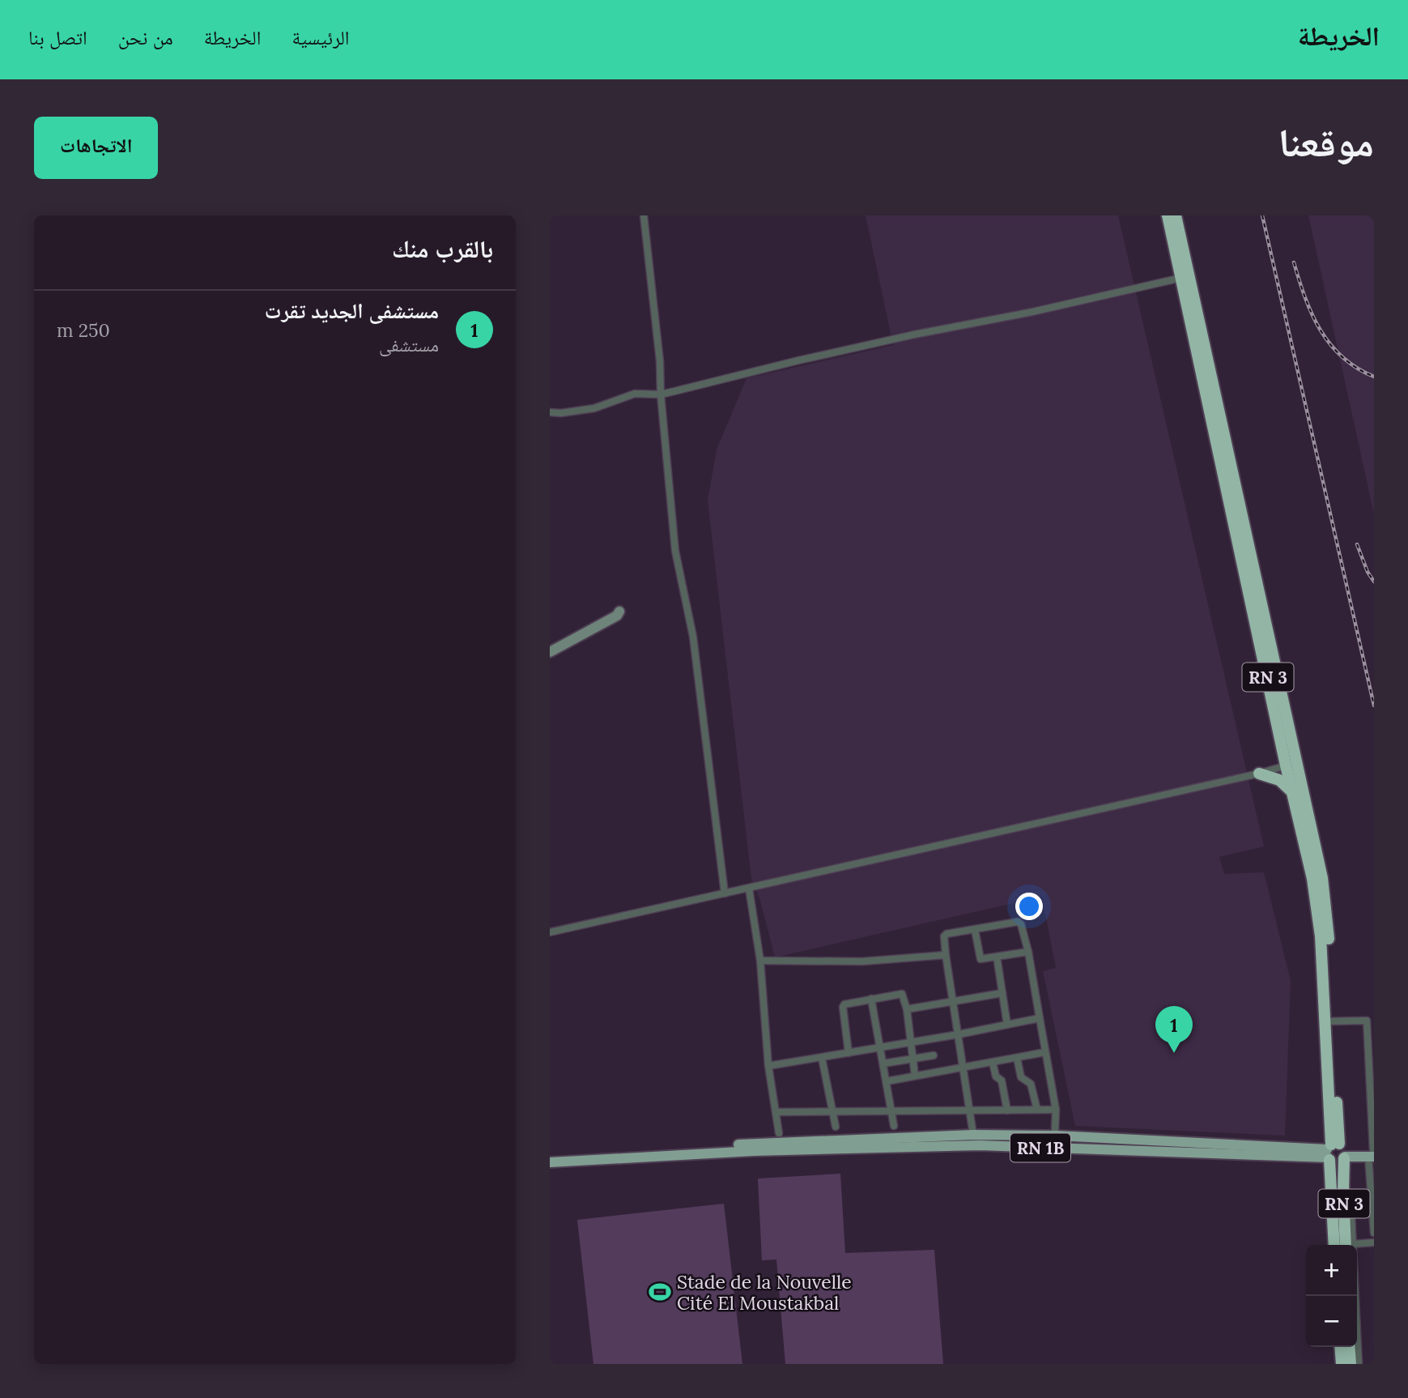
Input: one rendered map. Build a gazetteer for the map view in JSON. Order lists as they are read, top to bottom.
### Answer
{
  "streets": {
    "highway": ["RN 3"],
    "main road": ["RN 1B"]
  },
  "crossings": [
    ["RN 3", "RN 1B"]
  ],
  "places": {
    "sports": ["Stade de la Nouvelle Cité El Moustakbal"]
  },
  "page": {
    "header": "الخريطة",
    "nav": [
      "الرئيسية",
      "الخريطة",
      "من نحن",
      "اتصل بنا"
    ],
    "title": "موقعنا",
    "buttons": "الاتجاهات",
    "heading": "بالقرب منك",
    "list": [
      {
        "mark": "1",
        "name": "مستشفى الجديد تقرت",
        "note": "مستشفى",
        "value": "250 m"
      }
    ],
    "pins": "1",
    "map_buttons": ["+", "−"]
  }
}
